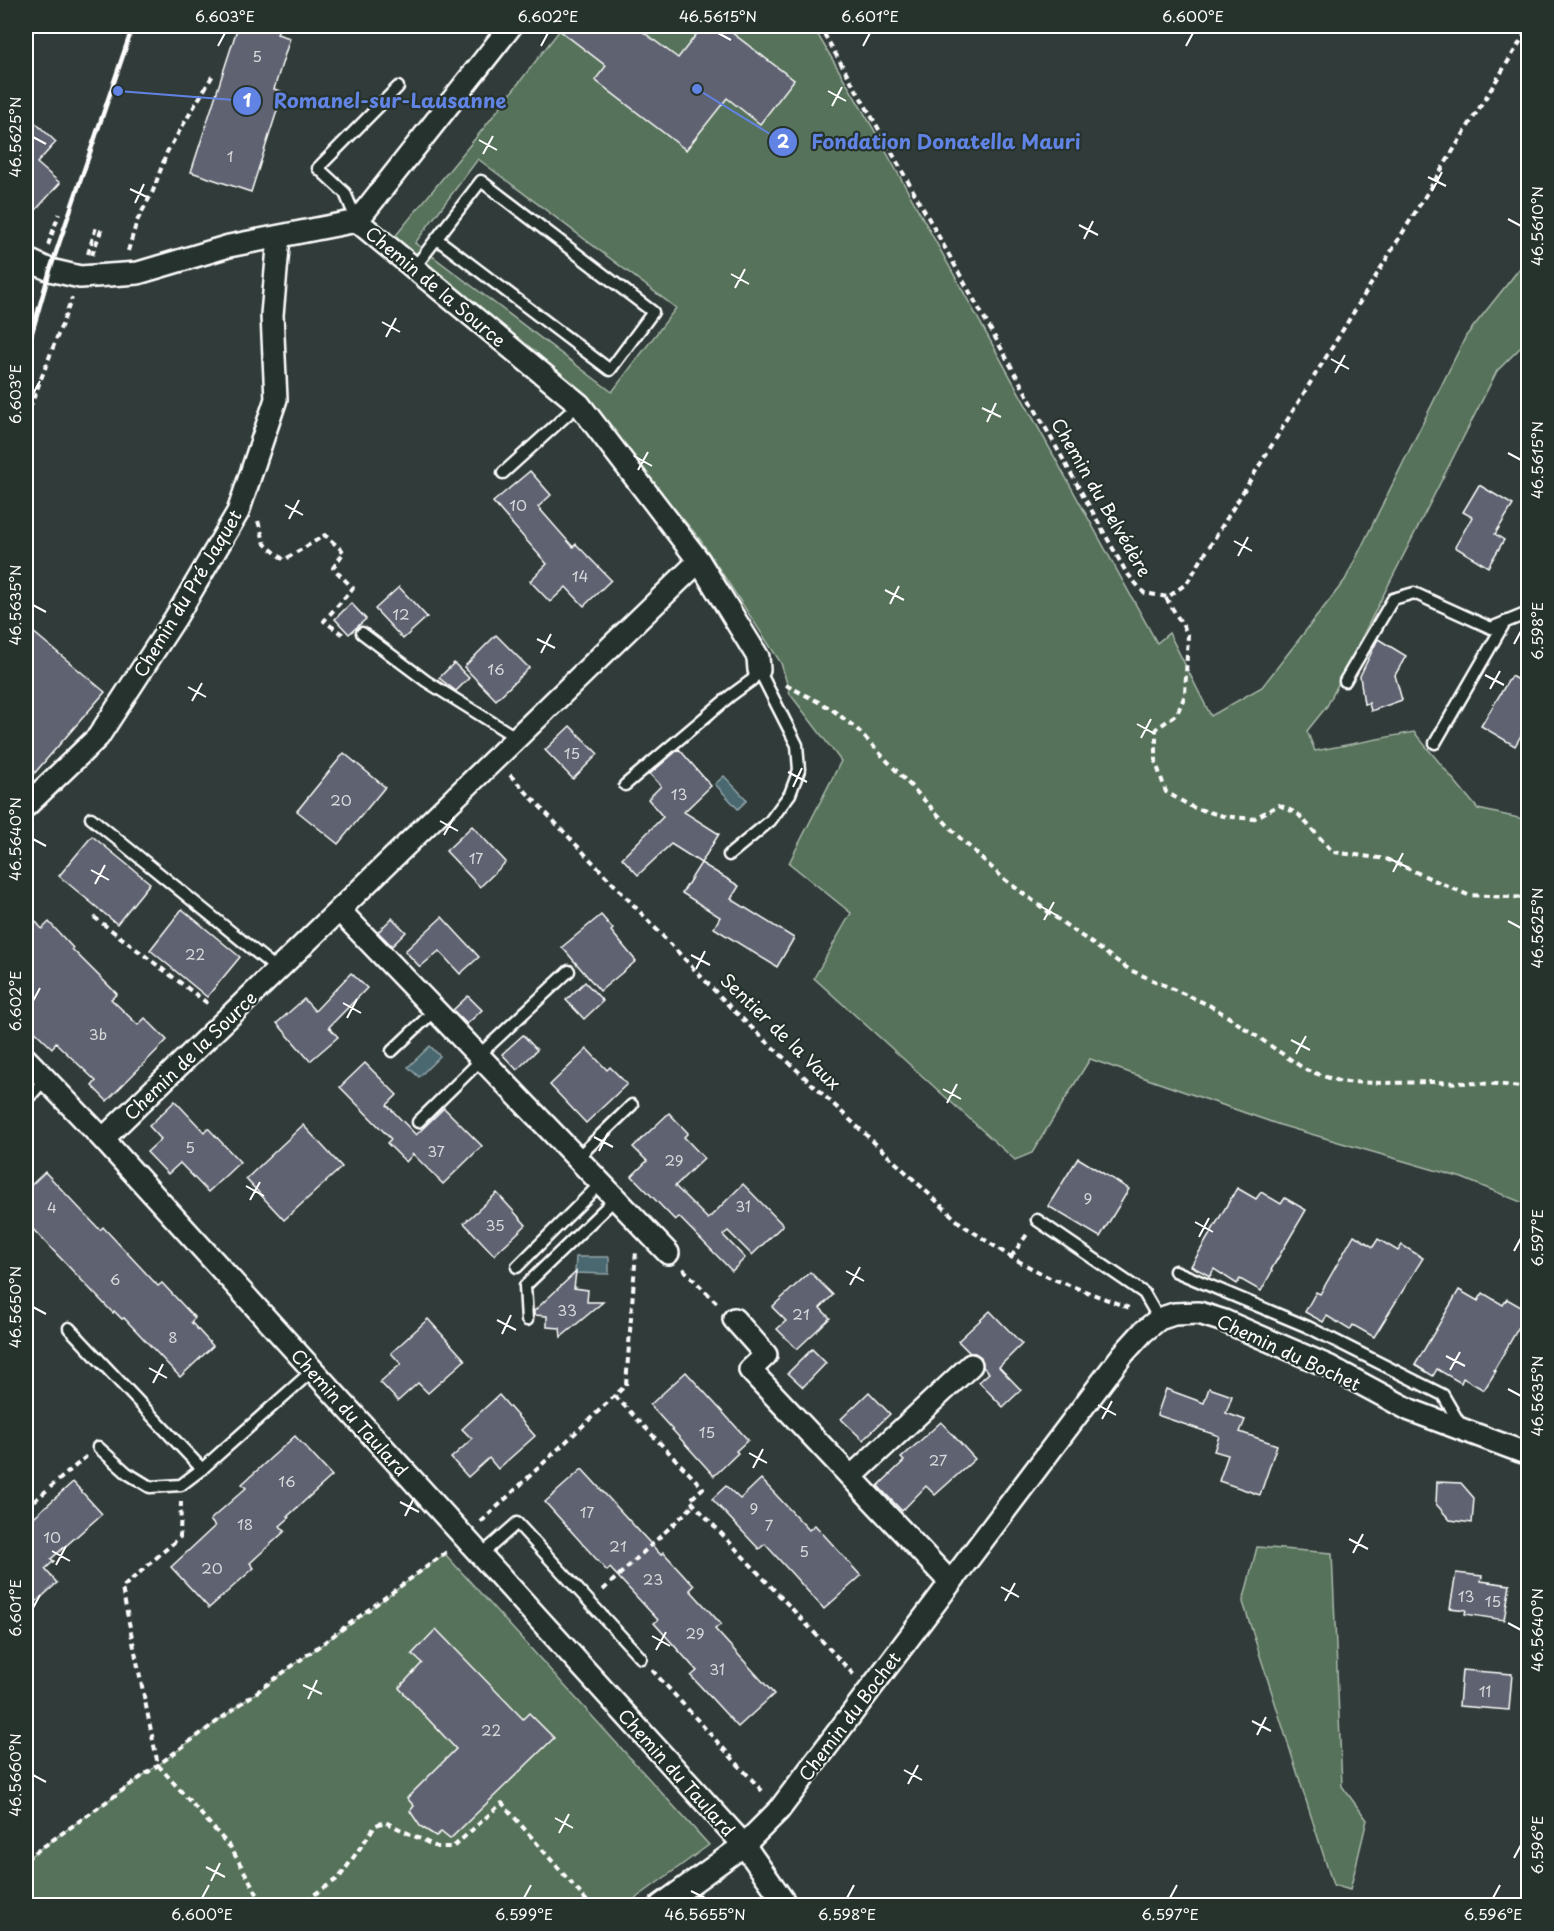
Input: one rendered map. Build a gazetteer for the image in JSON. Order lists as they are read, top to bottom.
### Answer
{
  "streets": {
    "street": [
      "Chemin de la Source",
      "Chemin du Pré Jaquet",
      "Chemin du Bochet",
      "Chemin du Taulard"
    ],
    "path": ["Chemin du Belvédère", "Sentier de la Vaux"]
  },
  "crossings": [
    ["Chemin de la Source", "Chemin du Pré Jaquet"],
    ["Chemin de la Source", "Sentier de la Vaux"],
    ["Chemin de la Source", "Chemin du Taulard"],
    ["Sentier de la Vaux", "Chemin du Bochet"],
    ["Chemin du Bochet", "Chemin du Taulard"]
  ],
  "places": ["Fondation Donatella Mauri", "Romanel-sur-Lausanne"],
  "house_numbers": [
    "5",
    "1",
    "10",
    "14",
    "12",
    "16",
    "15",
    "13",
    "20",
    "17",
    "22",
    "3b",
    "5",
    "37",
    "29",
    "9",
    "31",
    "4",
    "35",
    "6",
    "33",
    "21",
    "8",
    "15",
    "27",
    "16",
    "9",
    "17",
    "18",
    "7",
    "10",
    "21",
    "5",
    "20",
    "23",
    "13",
    "15",
    "29",
    "31",
    "11",
    "22"
  ],
  "coordinates": [
    "6.603°E",
    "6.602°E",
    "46.5615°N",
    "6.601°E",
    "6.600°E",
    "46.5625°N",
    "46.5610°N",
    "46.5635°N",
    "6.598°E",
    "46.5640°N",
    "6.597°E",
    "46.5650°N",
    "46.5660°N",
    "6.596°E",
    "6.599°E",
    "46.5655°N"
  ]
}
